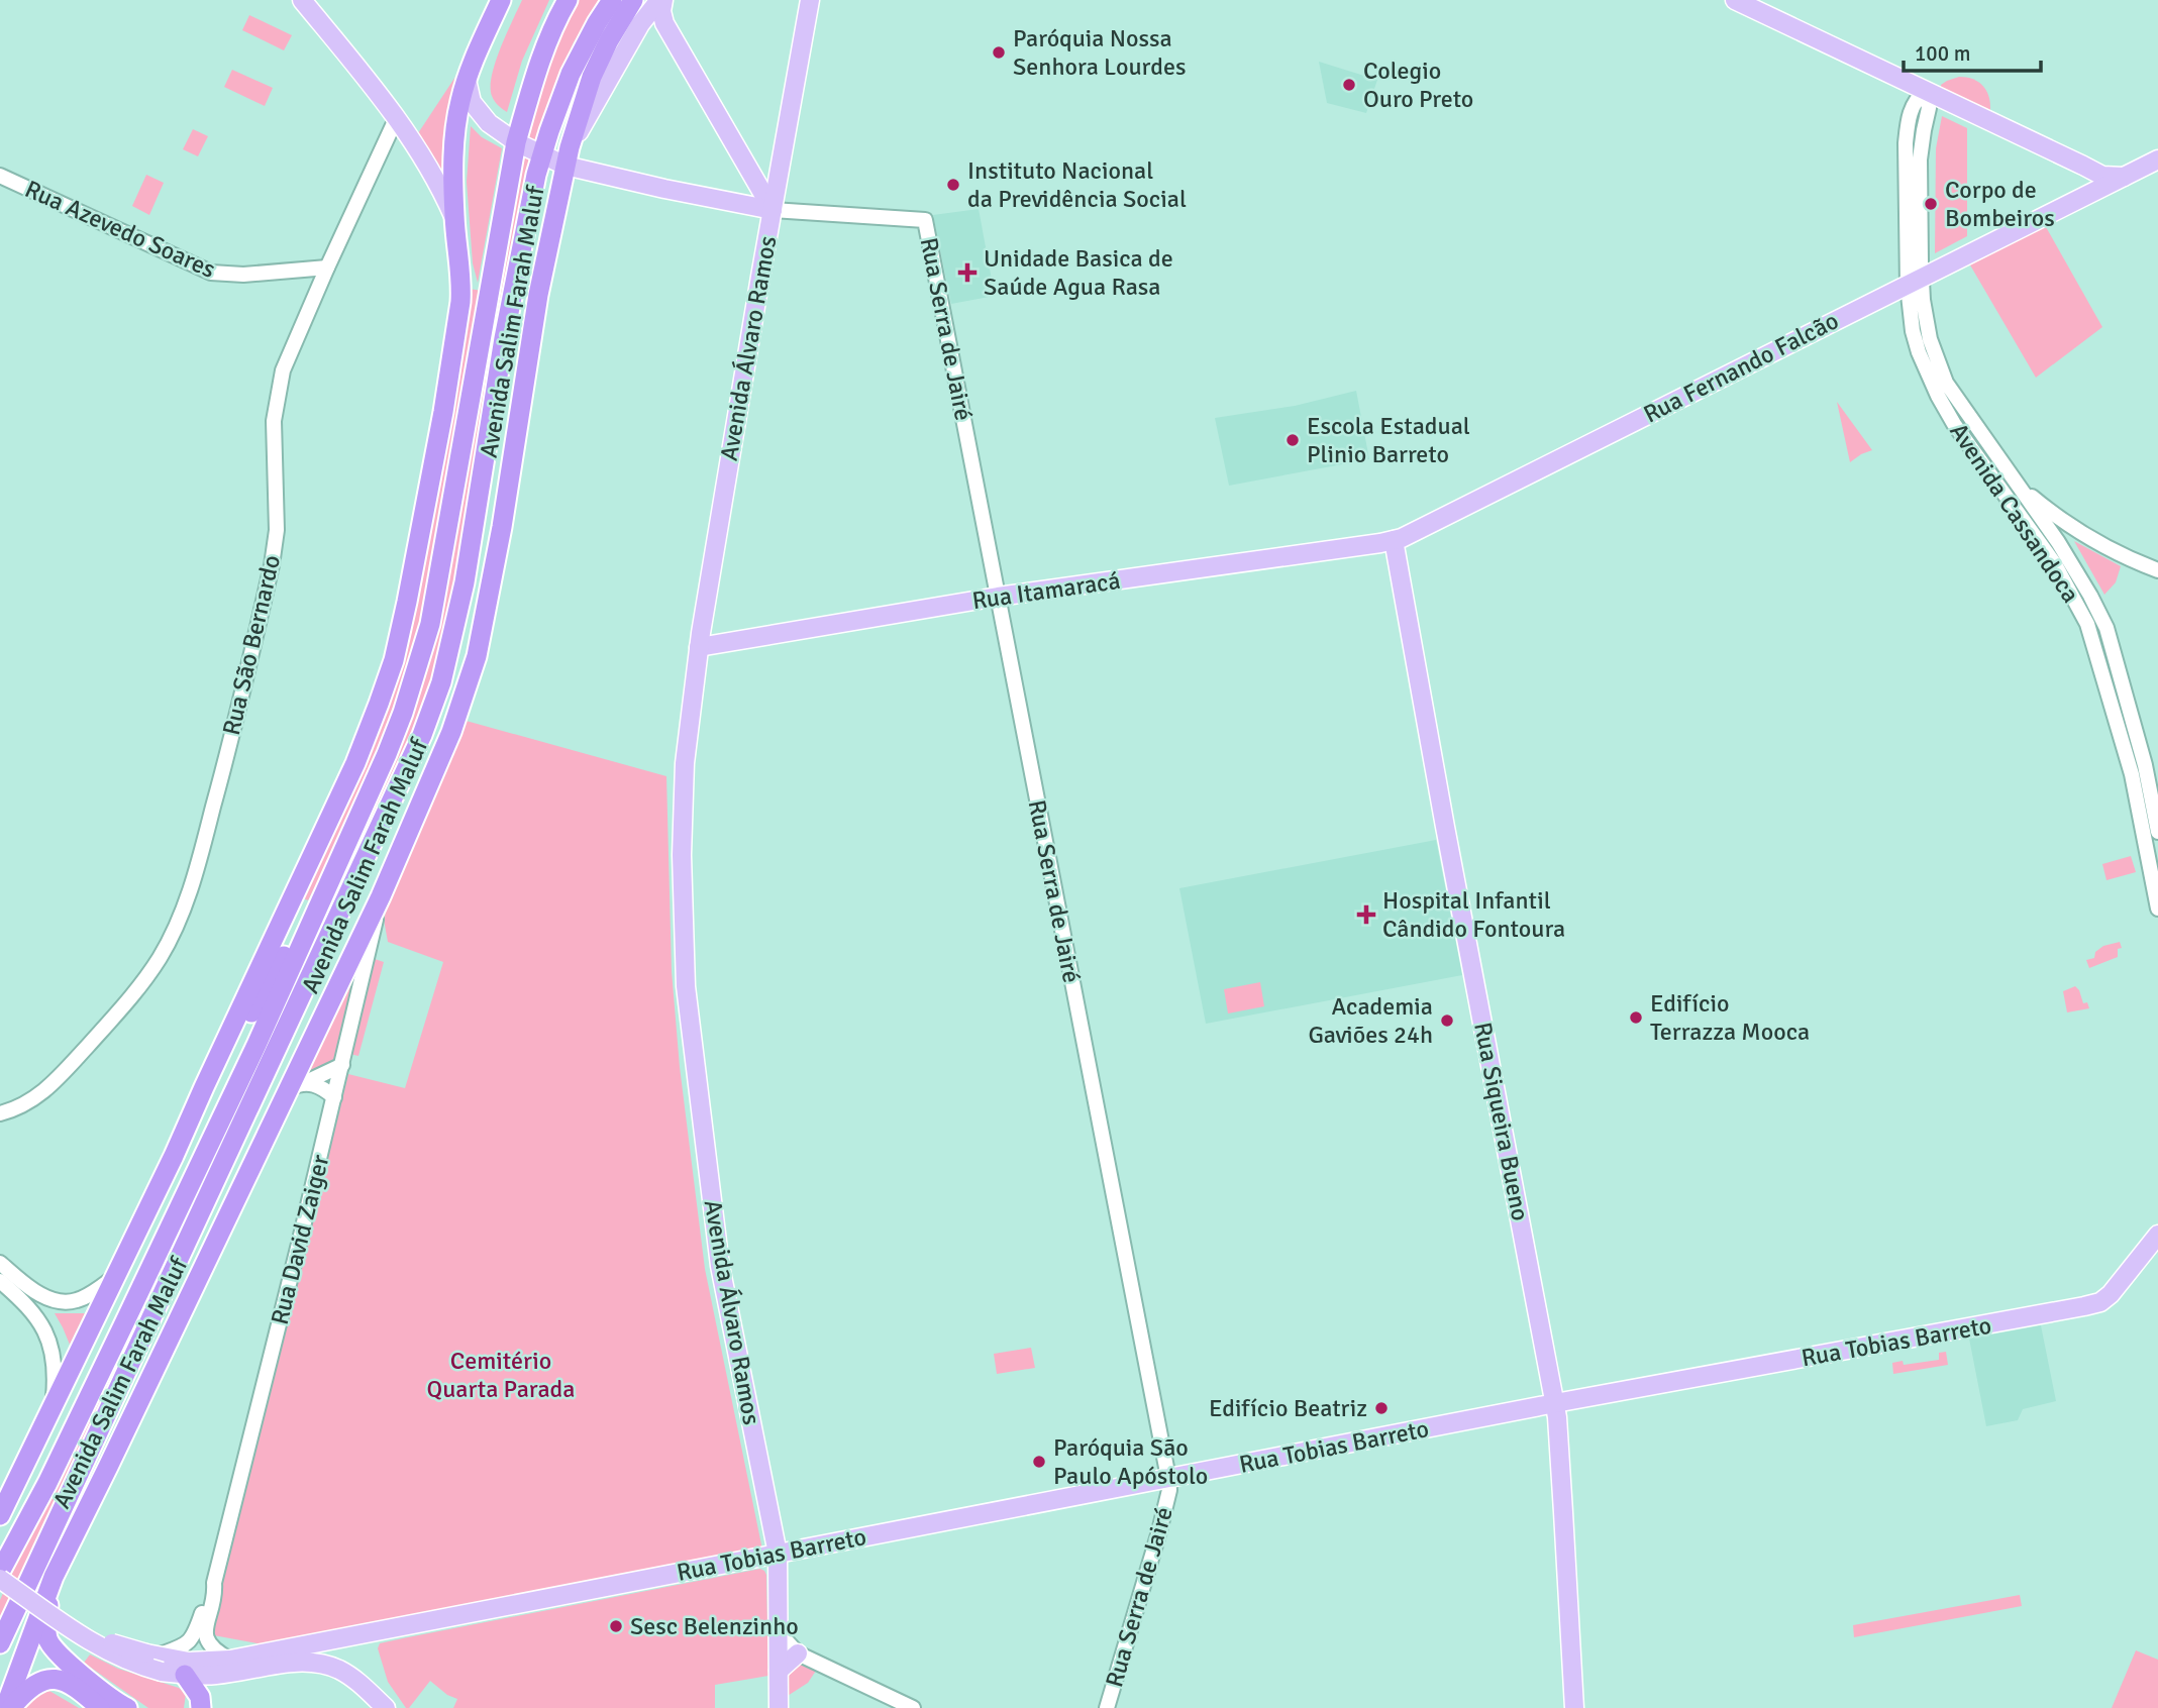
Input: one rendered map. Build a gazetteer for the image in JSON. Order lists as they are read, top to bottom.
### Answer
{
  "streets": {
    "highway": ["Avenida Salim Farah Maluf"],
    "main road": [
      "Avenida Álvaro Ramos",
      "Rua Fernando Falcão",
      "Rua Itamaracá",
      "Rua Siqueira Bueno",
      "Rua Tobias Barreto"
    ],
    "street": [
      "Rua Azevedo Soares",
      "Rua Serra de Jairé",
      "Avenida Cassandoca",
      "Rua São Bernardo",
      "Rua David Zaiger"
    ]
  },
  "crossings": [
    ["Rua Azevedo Soares", "Rua São Bernardo"],
    ["Avenida Salim Farah Maluf", "Rua David Zaiger"],
    ["Rua Serra de Jairé", "Avenida Álvaro Ramos"],
    ["Rua Serra de Jairé", "Rua Itamaracá"],
    ["Rua Serra de Jairé", "Rua Tobias Barreto"],
    ["Avenida Álvaro Ramos", "Rua Itamaracá"],
    ["Avenida Álvaro Ramos", "Rua Tobias Barreto"],
    ["Rua Fernando Falcão", "Avenida Cassandoca"],
    ["Rua Fernando Falcão", "Rua Itamaracá"],
    ["Rua Fernando Falcão", "Rua Siqueira Bueno"],
    ["Rua Itamaracá", "Rua Siqueira Bueno"],
    ["Rua Siqueira Bueno", "Rua Tobias Barreto"],
    ["Rua David Zaiger", "Rua Tobias Barreto"]
  ],
  "parks": ["Cemitério Quarta Parada"],
  "places": {
    "other": [
      "Paróquia Nossa Senhora Lourdes",
      "Colegio Ouro Preto",
      "Instituto Nacional da Previdência Social",
      "Corpo de Bombeiros",
      "Escola Estadual Plinio Barreto",
      "Edifício Terrazza Mooca",
      "Academia Gaviões 24h",
      "Edifício Beatriz",
      "Paróquia São Paulo Apóstolo",
      "Sesc Belenzinho"
    ],
    "health": ["Unidade Basica de Saúde Agua Rasa", "Hospital Infantil Cândido Fontoura"]
  },
  "scale_bar": "100 m"
}
